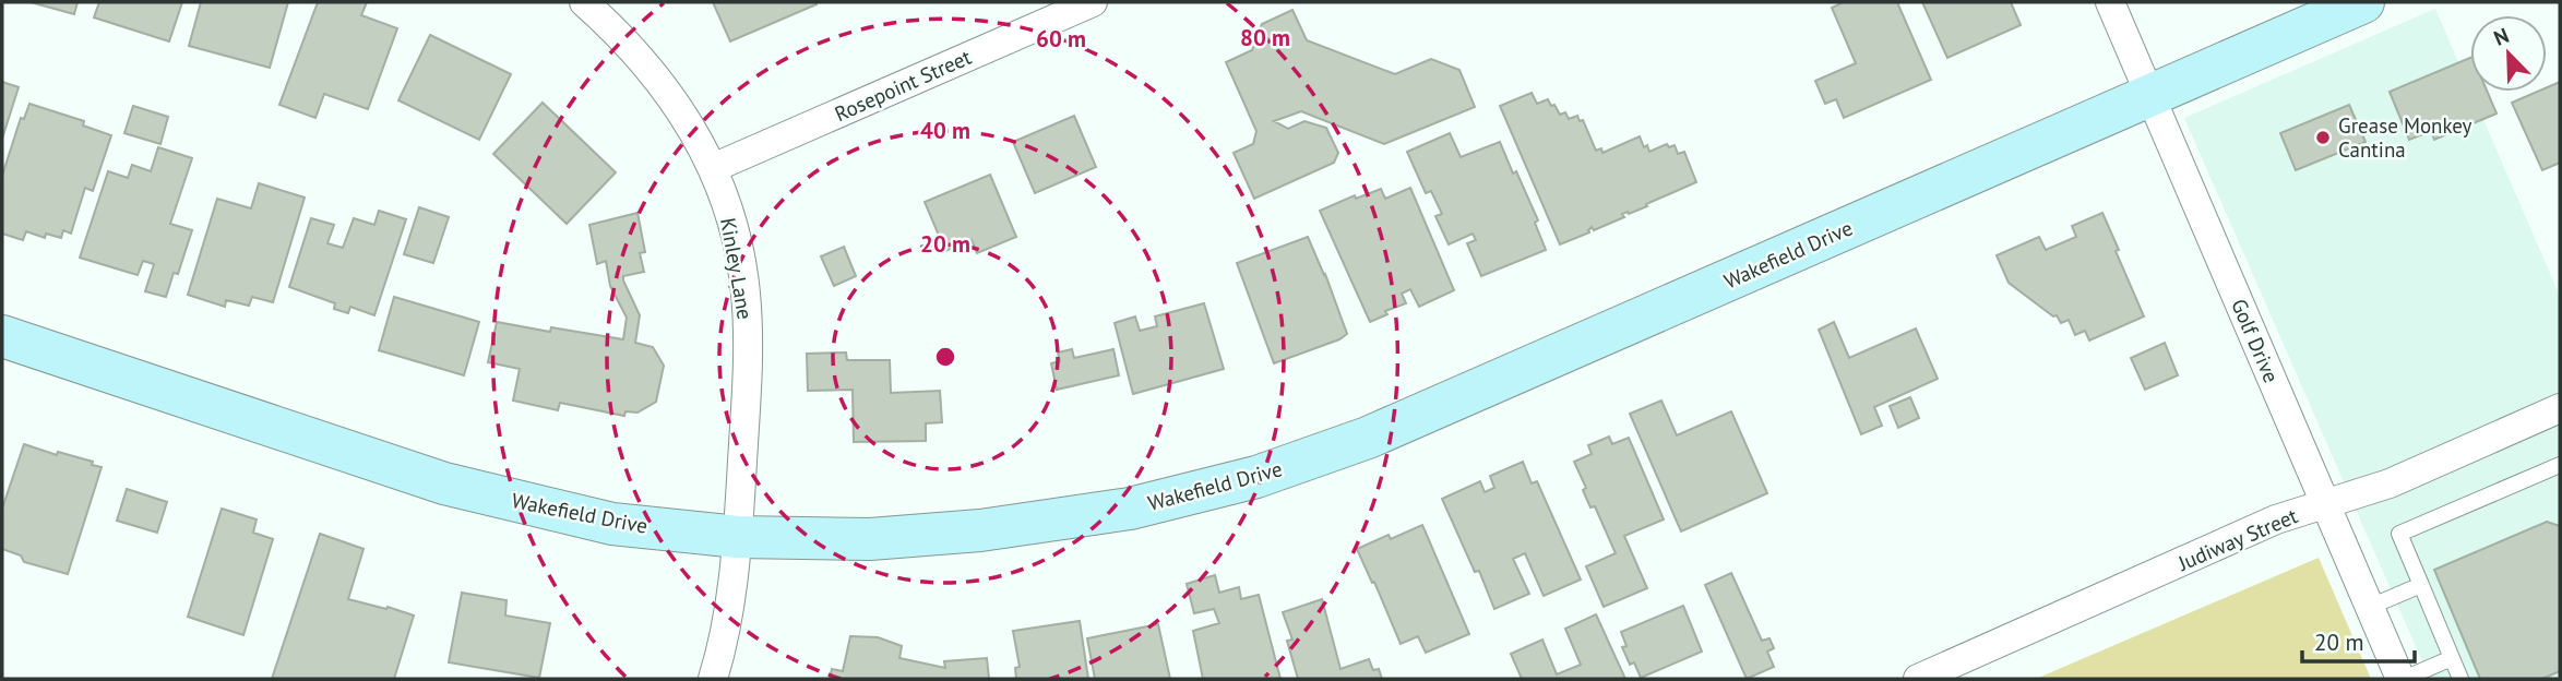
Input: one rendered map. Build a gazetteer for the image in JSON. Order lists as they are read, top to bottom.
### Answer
{
  "streets": {
    "street": [
      "Rosepoint Street",
      "Wakefield Drive",
      "Kinley Lane",
      "Golf Drive",
      "Judiway Street"
    ]
  },
  "crossings": [
    ["Rosepoint Street", "Kinley Lane"],
    ["Wakefield Drive", "Kinley Lane"],
    ["Wakefield Drive", "Golf Drive"],
    ["Golf Drive", "Judiway Street"]
  ],
  "places": ["Grease Monkey Cantina"],
  "scale_bar": "20 m",
  "north": "top left",
  "rings": [
    "80 m",
    "60 m",
    "40 m",
    "20 m"
  ]
}
